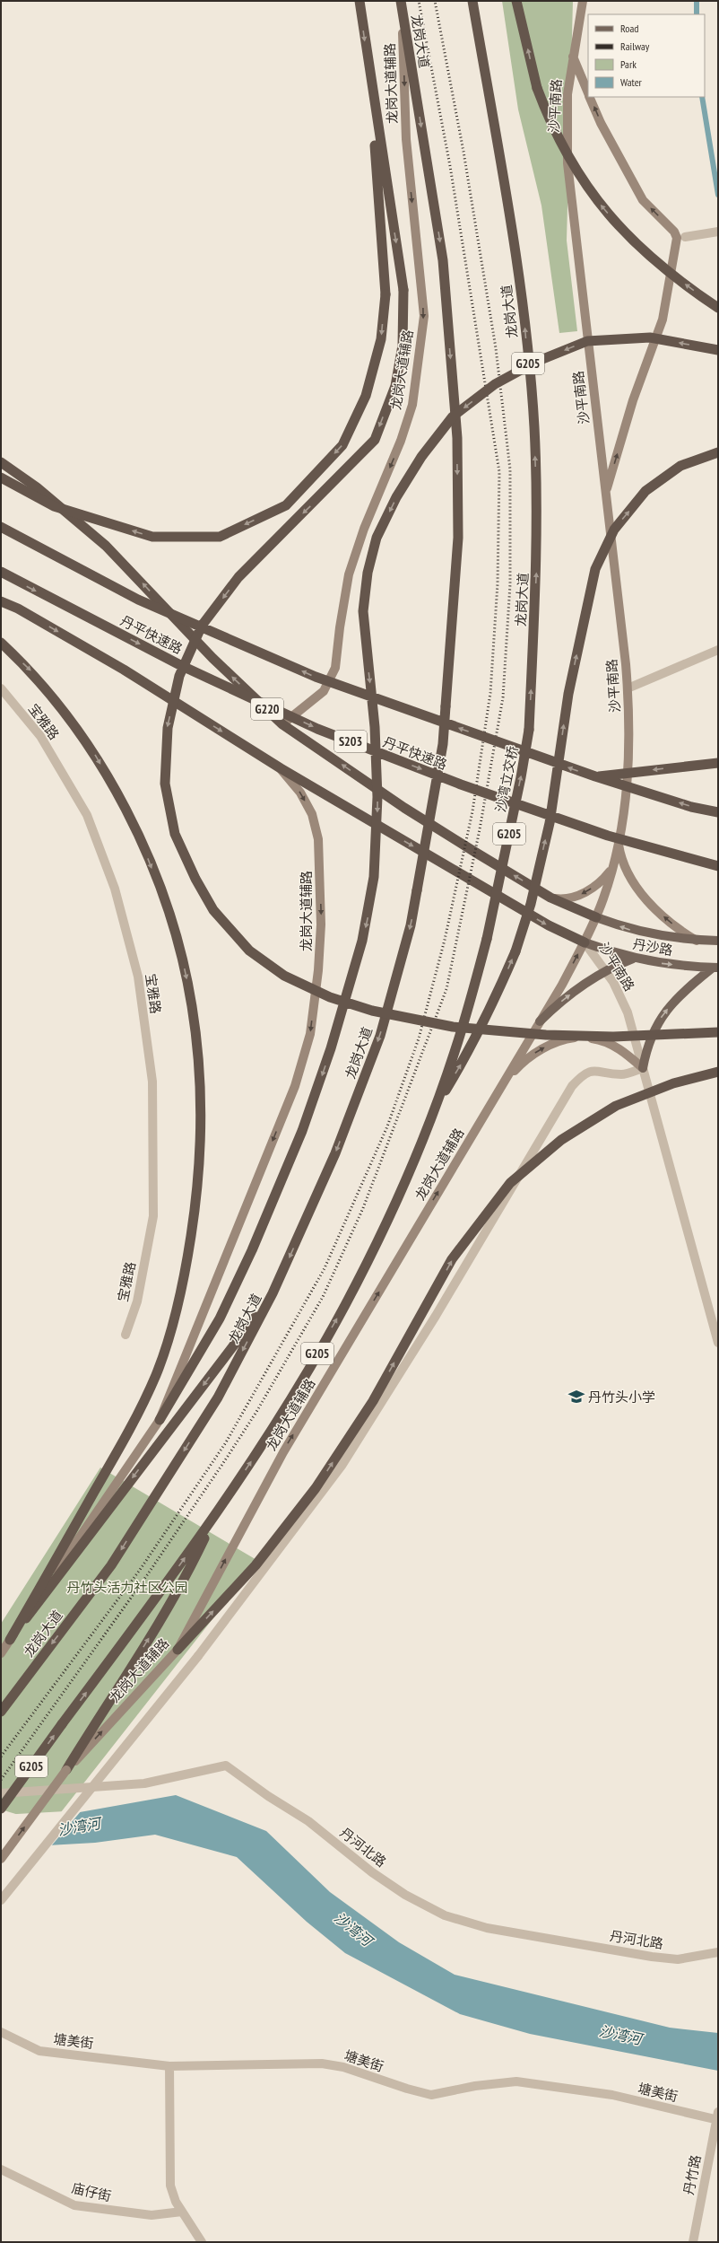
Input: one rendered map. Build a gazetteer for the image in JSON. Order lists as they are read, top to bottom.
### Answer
{
  "streets": {
    "highway": [
      "龙岗大道",
      "G205",
      "丹平快速路",
      "G220",
      "S203",
      "沙湾立交桥"
    ],
    "main road": ["龙岗大道辅路", "沙平南路", "丹沙路"],
    "street": [
      "宝雅路",
      "丹河北路",
      "塘美街",
      "丹竹路",
      "庙仔街"
    ]
  },
  "crossings": [
    ["龙岗大道", "龙岗大道辅路"],
    ["龙岗大道", "沙湾立交桥"],
    ["龙岗大道辅路", "沙平南路"],
    ["龙岗大道辅路", "G220"],
    ["龙岗大道辅路", "丹沙路"],
    ["沙平南路", "G220"],
    ["沙平南路", "丹沙路"],
    ["G205", "沙湾立交桥"],
    ["G220", "丹沙路"],
    ["塘美街", "丹竹路"]
  ],
  "water": ["沙湾河"],
  "parks": ["丹竹头活力社区公园"],
  "places": {
    "school or university": ["丹竹头小学"]
  },
  "legend": [
    "Road",
    "Railway",
    "Park",
    "Water"
  ]
}
